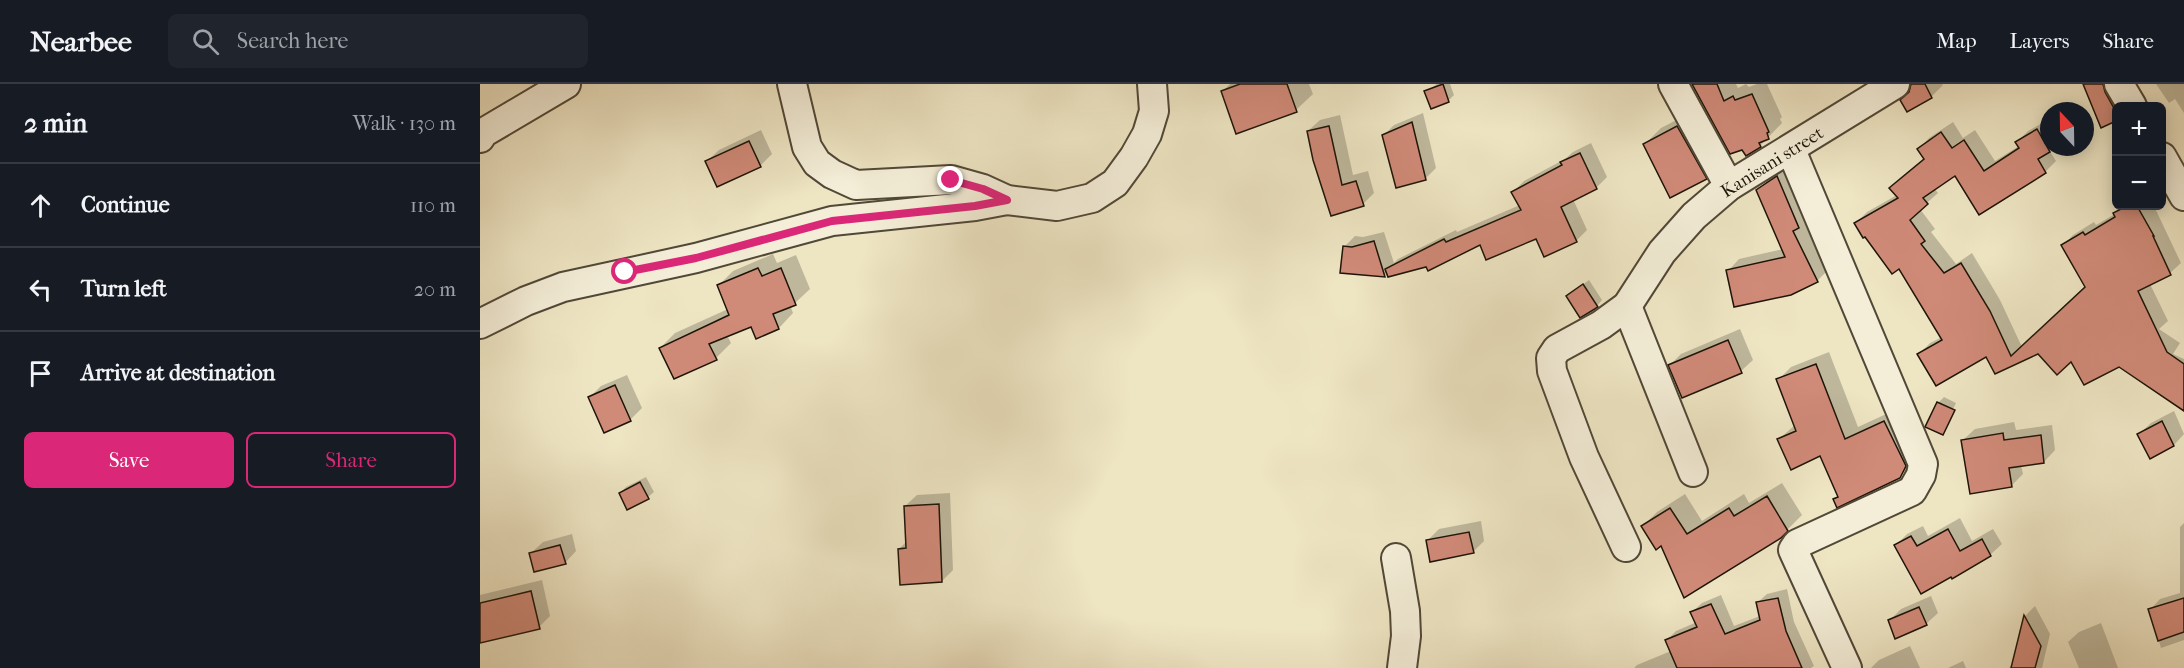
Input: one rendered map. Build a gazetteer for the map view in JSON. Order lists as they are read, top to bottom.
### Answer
{
  "streets": {
    "street": ["Kanisani street"]
  },
  "north": "top",
  "page": {
    "header": "Nearbee",
    "search": "Search here",
    "nav": ["Map", "Layers", "Share"],
    "heading": ["2 min", "Walk · 130 m"],
    "map_buttons": ["+", "−"],
    "list": [
      ["Continue", "110 m"],
      ["Turn left", "20 m"],
      "Arrive at destination"
    ],
    "buttons": ["Save", "Share"]
  }
}
